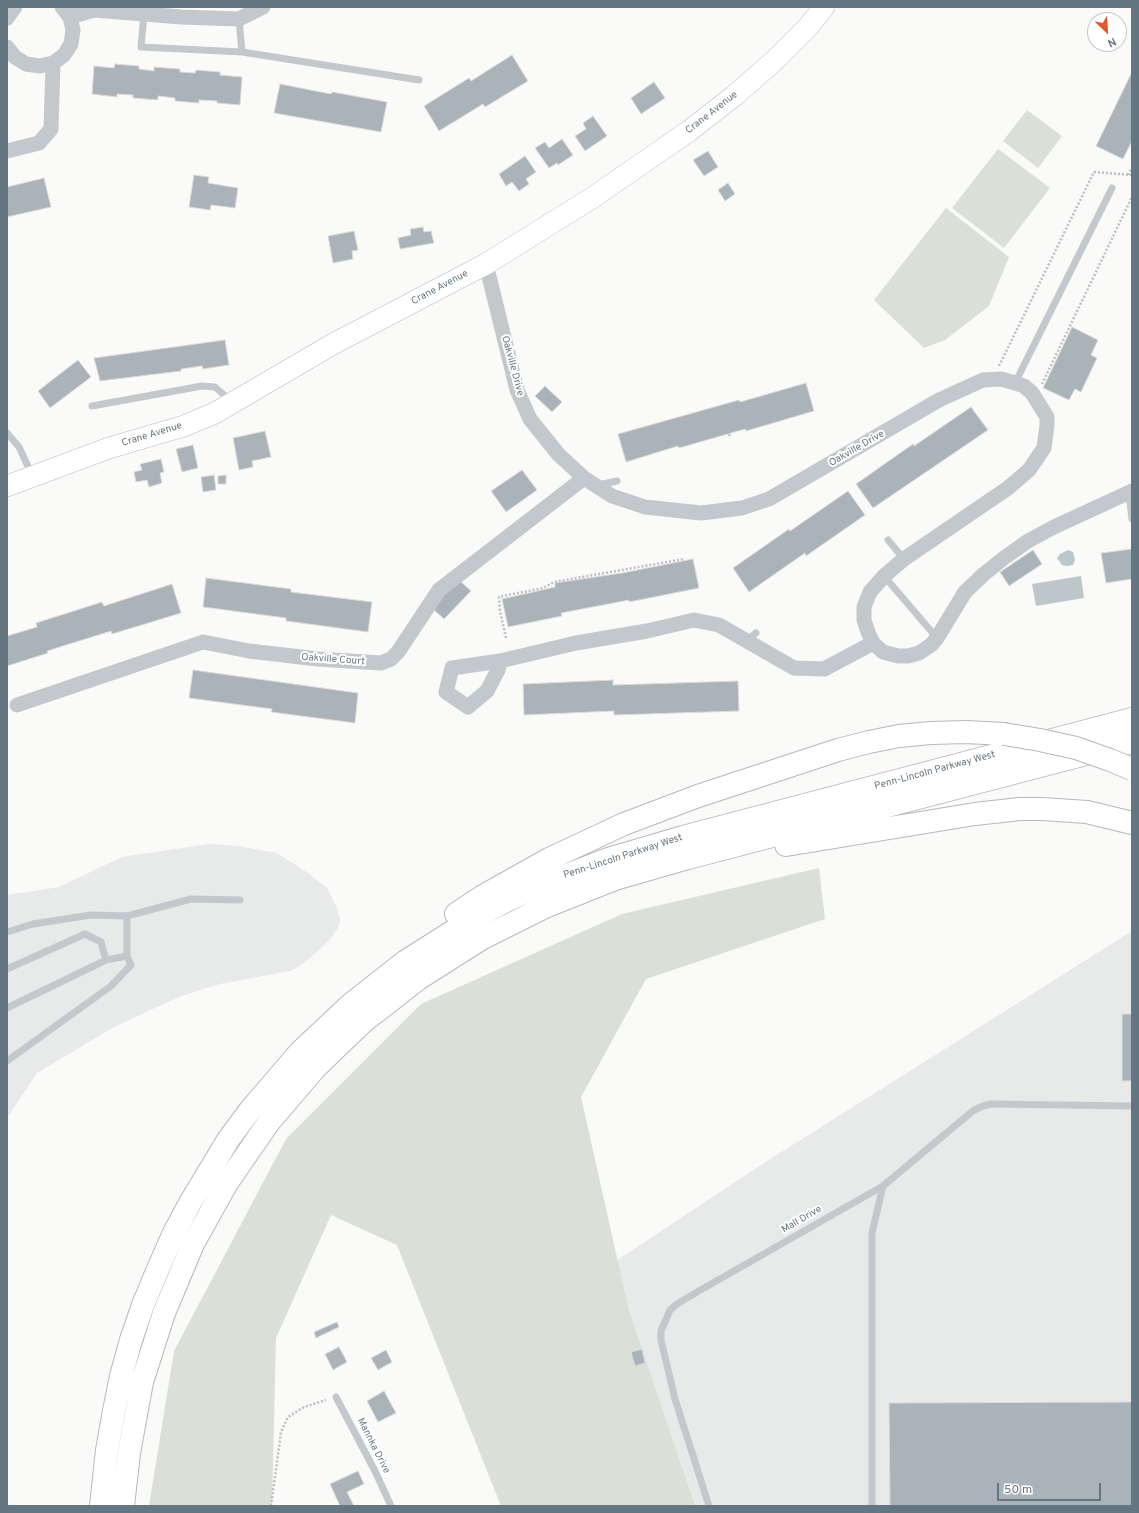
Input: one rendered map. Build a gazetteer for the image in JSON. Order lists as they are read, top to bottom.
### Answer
{
  "streets": {
    "highway": ["Penn-Lincoln Parkway West"],
    "street": ["Crane Avenue", "Oakville Drive", "Oakville Court"],
    "lane": ["Mall Drive", "Mannka Drive"]
  },
  "crossings": [
    ["Crane Avenue", "Oakville Drive"],
    ["Oakville Drive", "Oakville Court"]
  ],
  "scale_bar": "50 m",
  "north": "bottom right"
}
